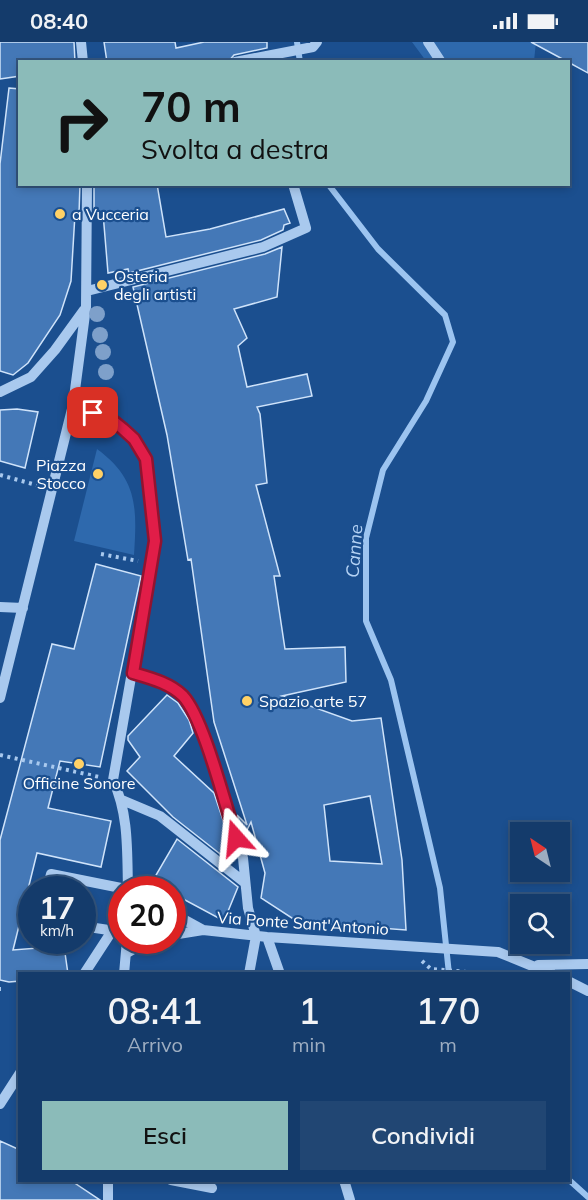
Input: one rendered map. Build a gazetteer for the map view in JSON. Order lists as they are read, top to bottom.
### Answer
{
  "streets": {
    "street": ["Via Ponte Sant'Antonio"]
  },
  "water": ["Canne"],
  "places": [
    "a Vucceria",
    "Osteria degli artisti",
    "Piazza Stocco",
    "Spazio arte 57",
    "Officine Sonore"
  ],
  "north": "top left",
  "page": {
    "status": "08:40",
    "turn": ["70 m", "Svolta a destra"],
    "speed": "17 km/h",
    "limit": "20",
    "eta": [
      "08:41",
      "Arrivo",
      "1",
      "min",
      "170",
      "m"
    ],
    "buttons": ["Esci", "Condividi"]
  }
}
